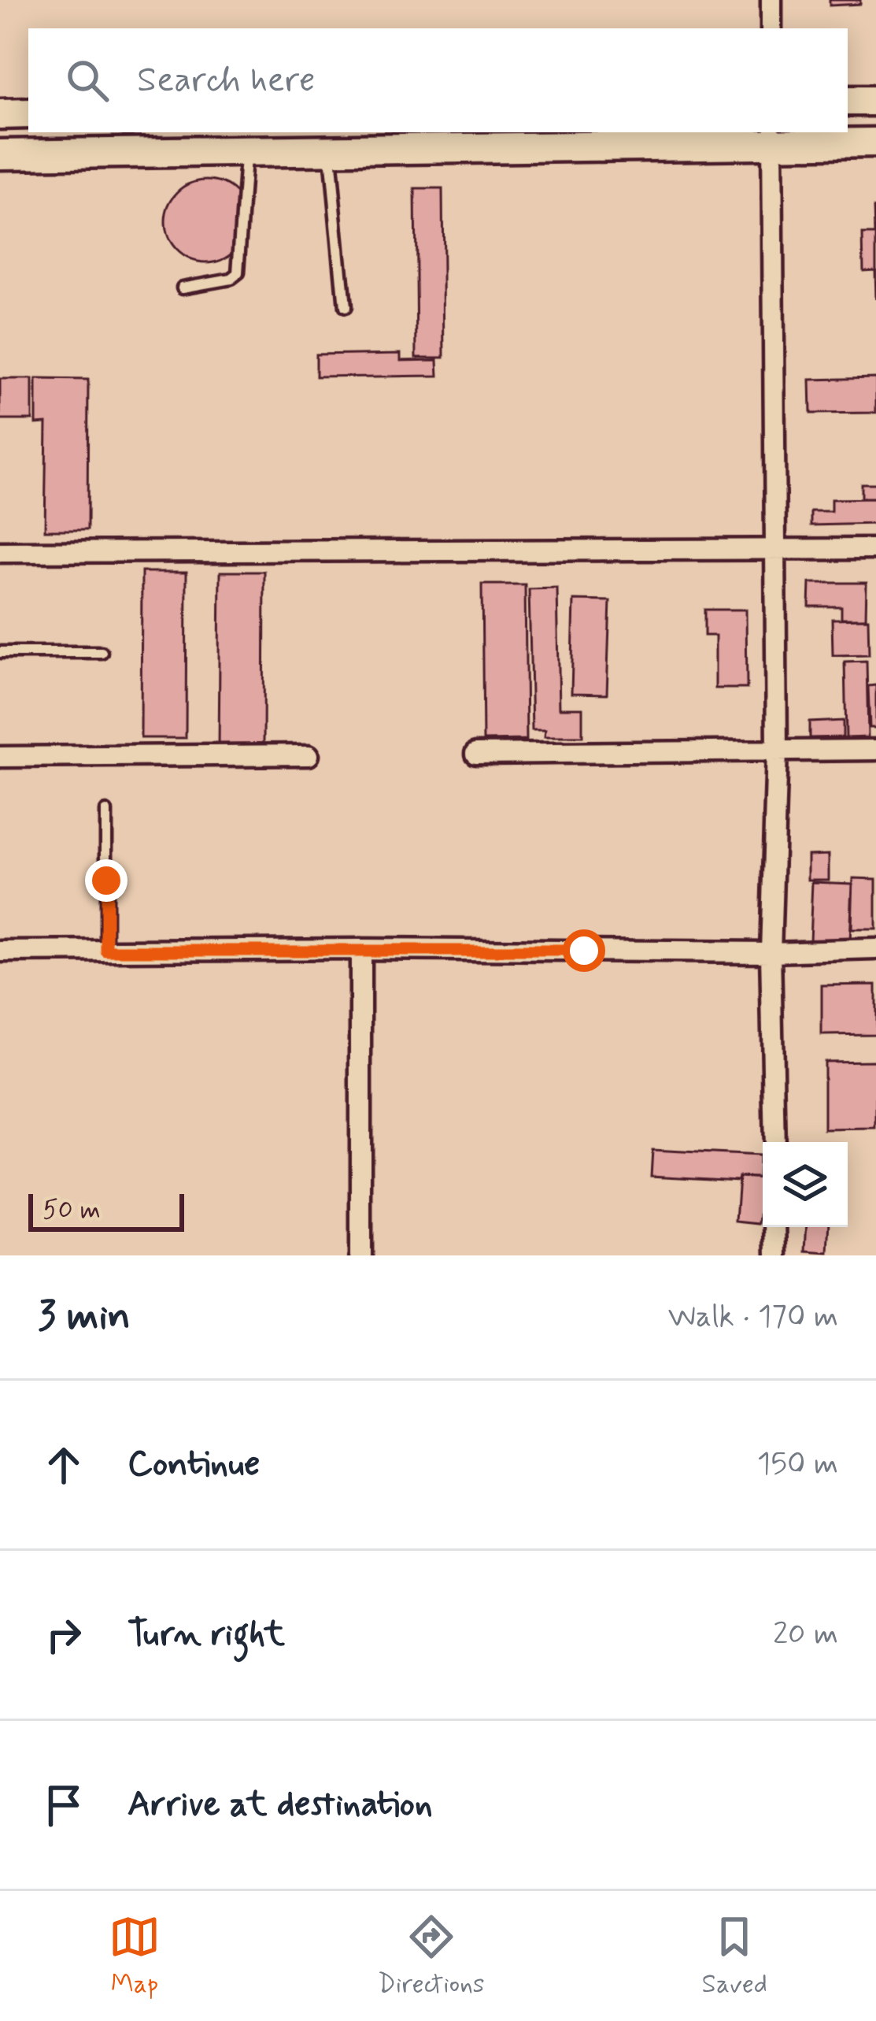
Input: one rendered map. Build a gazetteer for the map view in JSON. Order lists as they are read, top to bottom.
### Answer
{
  "scale_bar": "50 m",
  "page": {
    "search": "Search here",
    "scale": "50 m",
    "heading": ["3 min", "Walk · 170 m"],
    "list": [
      ["Continue", "150 m"],
      ["Turn right", "20 m"],
      "Arrive at destination"
    ],
    "nav": ["Map", "Directions", "Saved"]
  }
}
